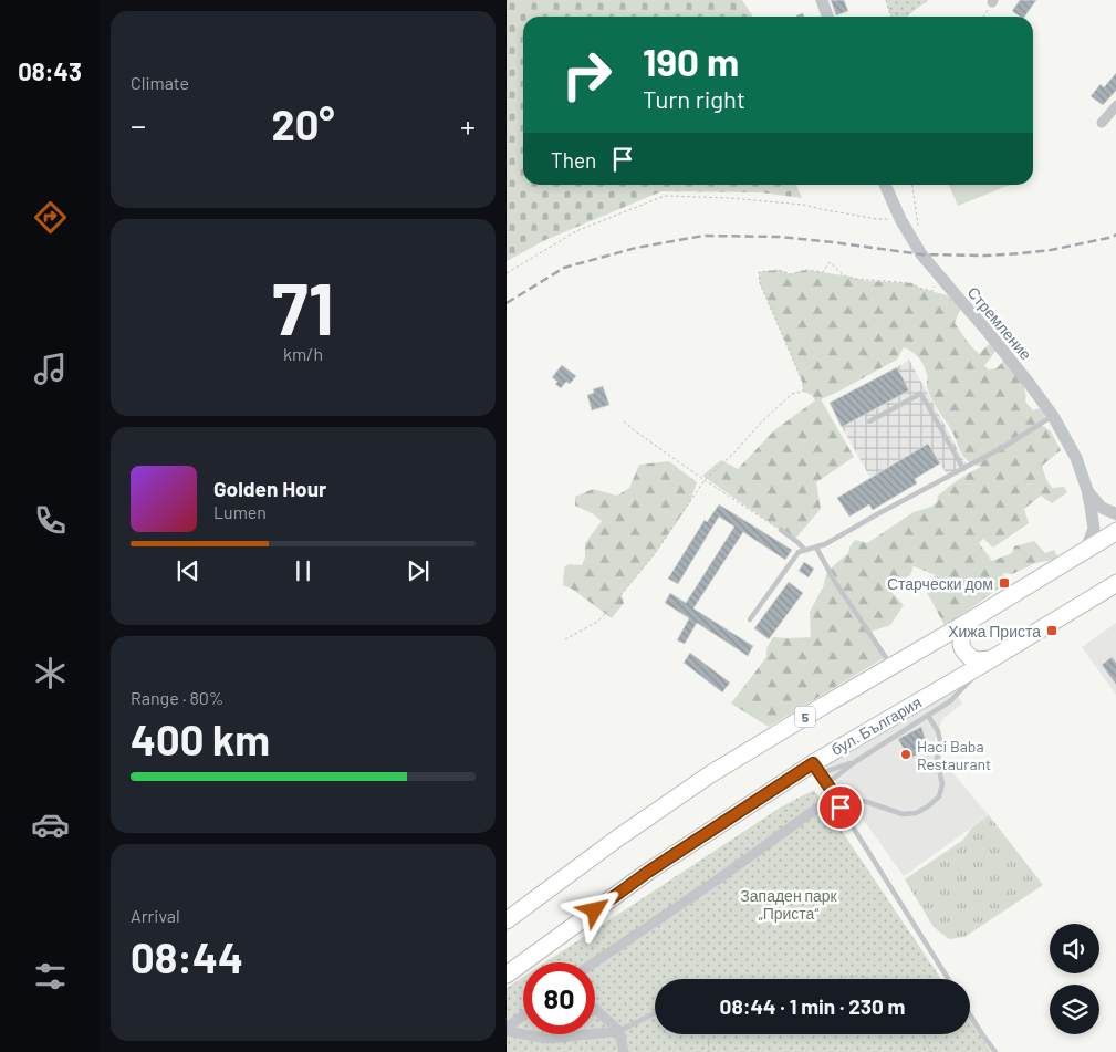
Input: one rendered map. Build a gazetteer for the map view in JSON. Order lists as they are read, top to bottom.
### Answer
{
  "streets": {
    "highway": ["5", "бул. България"],
    "street": ["Стремление"]
  },
  "parks": ["Западен парк „Приста“"],
  "places": {
    "transit": ["Старчески дом", "Хижа Приста"],
    "other": ["Haci Baba Restaurant"]
  },
  "page": {
    "tabs": "08:43",
    "tile": [
      "Climate",
      ["71", "km/h"],
      ["Range · 80%", "400 km"],
      ["Arrival", "08:44"]
    ],
    "turn": ["190 m", "Turn right"],
    "heat": ["−", "20°", "+"],
    "then": "Then",
    "song": ["Golden Hour", "Lumen"],
    "limit": "80",
    "trip": "08:44 · 1 min · 230 m"
  }
}
